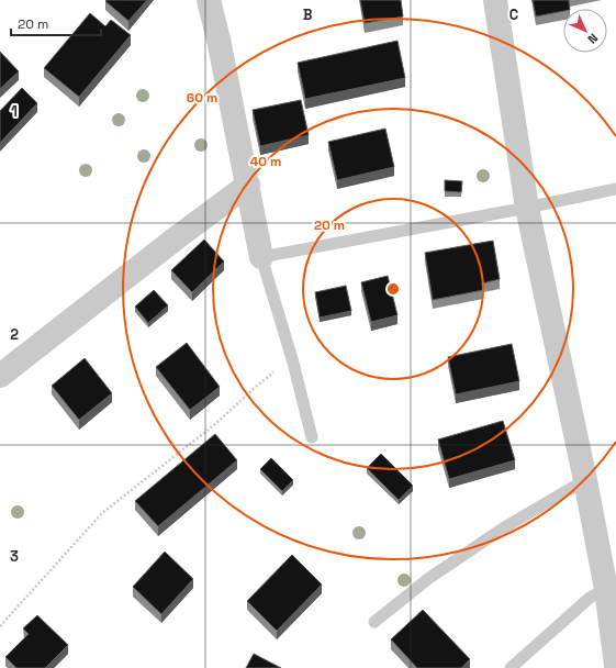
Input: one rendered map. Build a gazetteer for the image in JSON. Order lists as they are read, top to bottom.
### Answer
{
  "scale_bar": "20 m",
  "north": "bottom right",
  "grid": {
    "columns": ["B", "C"],
    "rows": ["1", "2", "3"]
  },
  "rings": ["60 m", "40 m", "20 m"]
}
